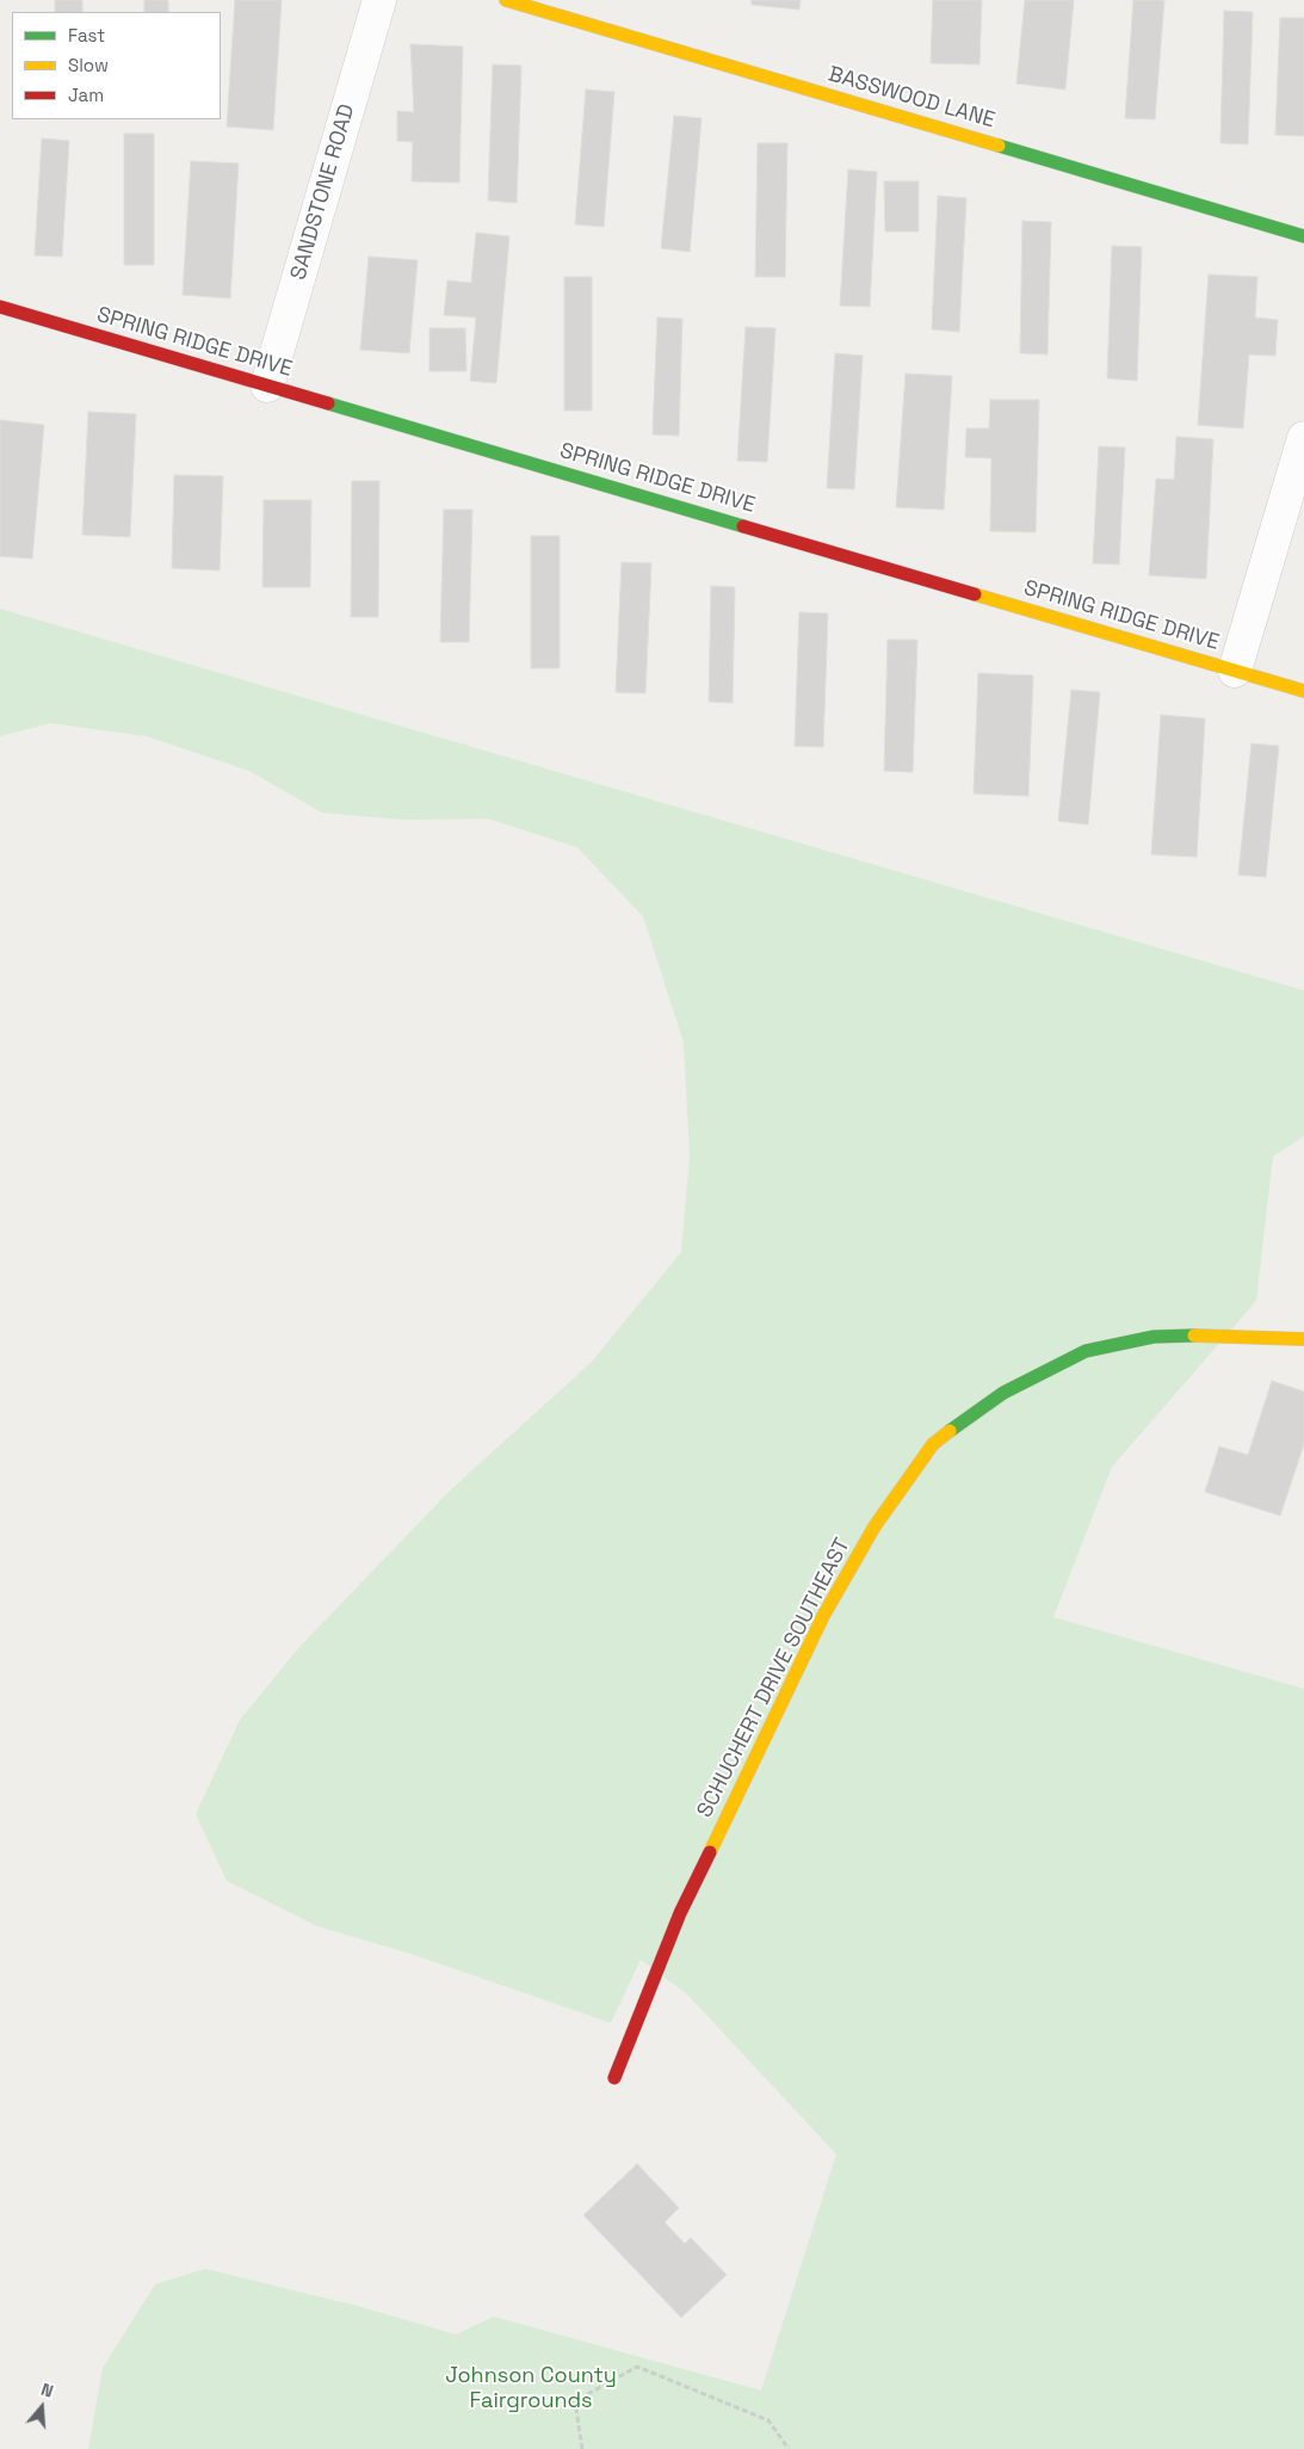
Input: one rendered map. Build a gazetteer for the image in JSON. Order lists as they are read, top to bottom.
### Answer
{
  "streets": {
    "street": [
      "BASSWOOD LANE",
      "SANDSTONE ROAD",
      "SPRING RIDGE DRIVE",
      "SCHUCHERT DRIVE SOUTHEAST"
    ]
  },
  "crossings": [
    ["SANDSTONE ROAD", "SPRING RIDGE DRIVE"]
  ],
  "parks": ["Johnson County Fairgrounds"],
  "legend": ["Fast", "Slow", "Jam"],
  "north": "top"
}
